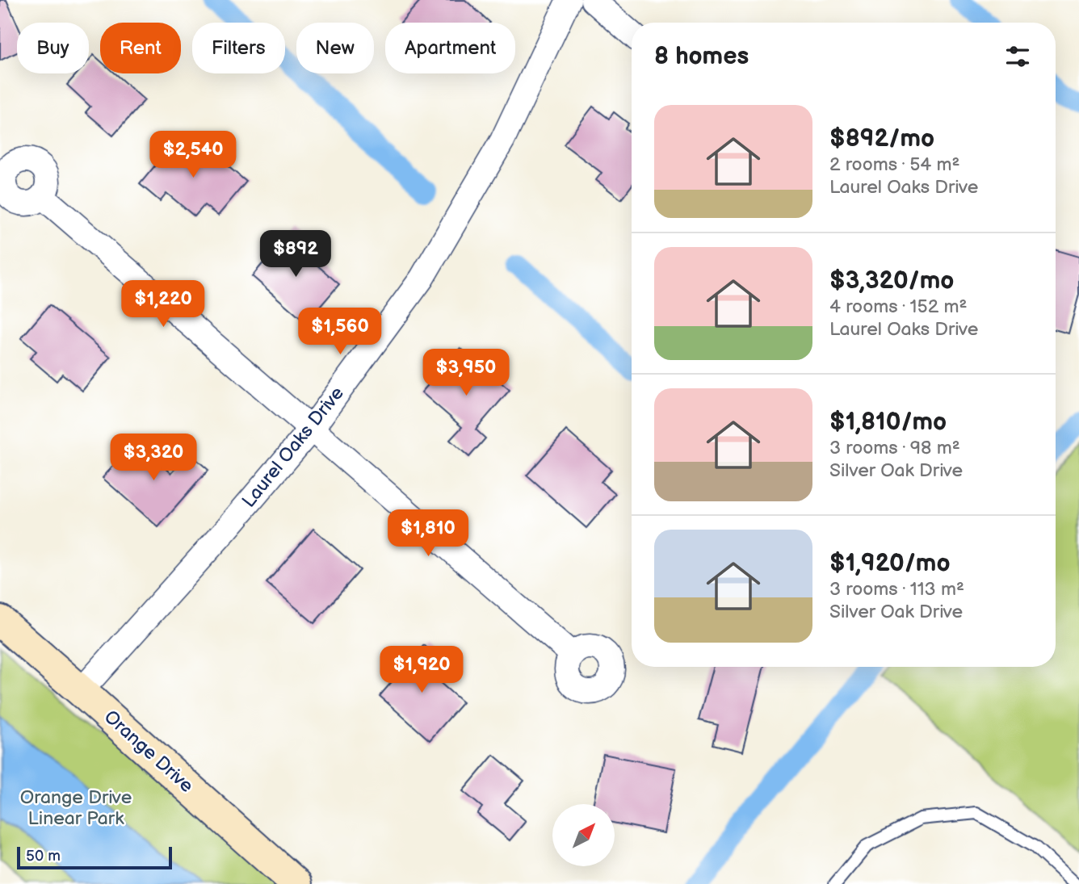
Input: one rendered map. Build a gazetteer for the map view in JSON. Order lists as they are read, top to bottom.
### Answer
{
  "streets": {
    "street": ["Laurel Oaks Drive", "Orange Drive"]
  },
  "crossings": [
    ["Laurel Oaks Drive", "Orange Drive"]
  ],
  "parks": ["Orange Drive Linear Park"],
  "scale_bar": "50 m",
  "north": "top right",
  "page": {
    "chip": [
      "Buy",
      "Rent",
      "Filters",
      "New",
      "Apartment"
    ],
    "heading": "8 homes",
    "list": [
      {
        "name": "$892/mo",
        "note": "2 rooms · 54 m² · Laurel Oaks Drive"
      },
      {
        "name": "$3,320/mo",
        "note": "4 rooms · 152 m² · Laurel Oaks Drive"
      },
      {
        "name": "$1,810/mo",
        "note": "3 rooms · 98 m² · Silver Oak Drive"
      },
      {
        "name": "$1,920/mo",
        "note": "3 rooms · 113 m² · Silver Oak Drive"
      }
    ],
    "price": [
      "$2,540",
      "$892",
      "$1,220",
      "$1,560",
      "$3,950",
      "$3,320",
      "$1,810",
      "$1,920"
    ],
    "scale": "50 m"
  }
}
